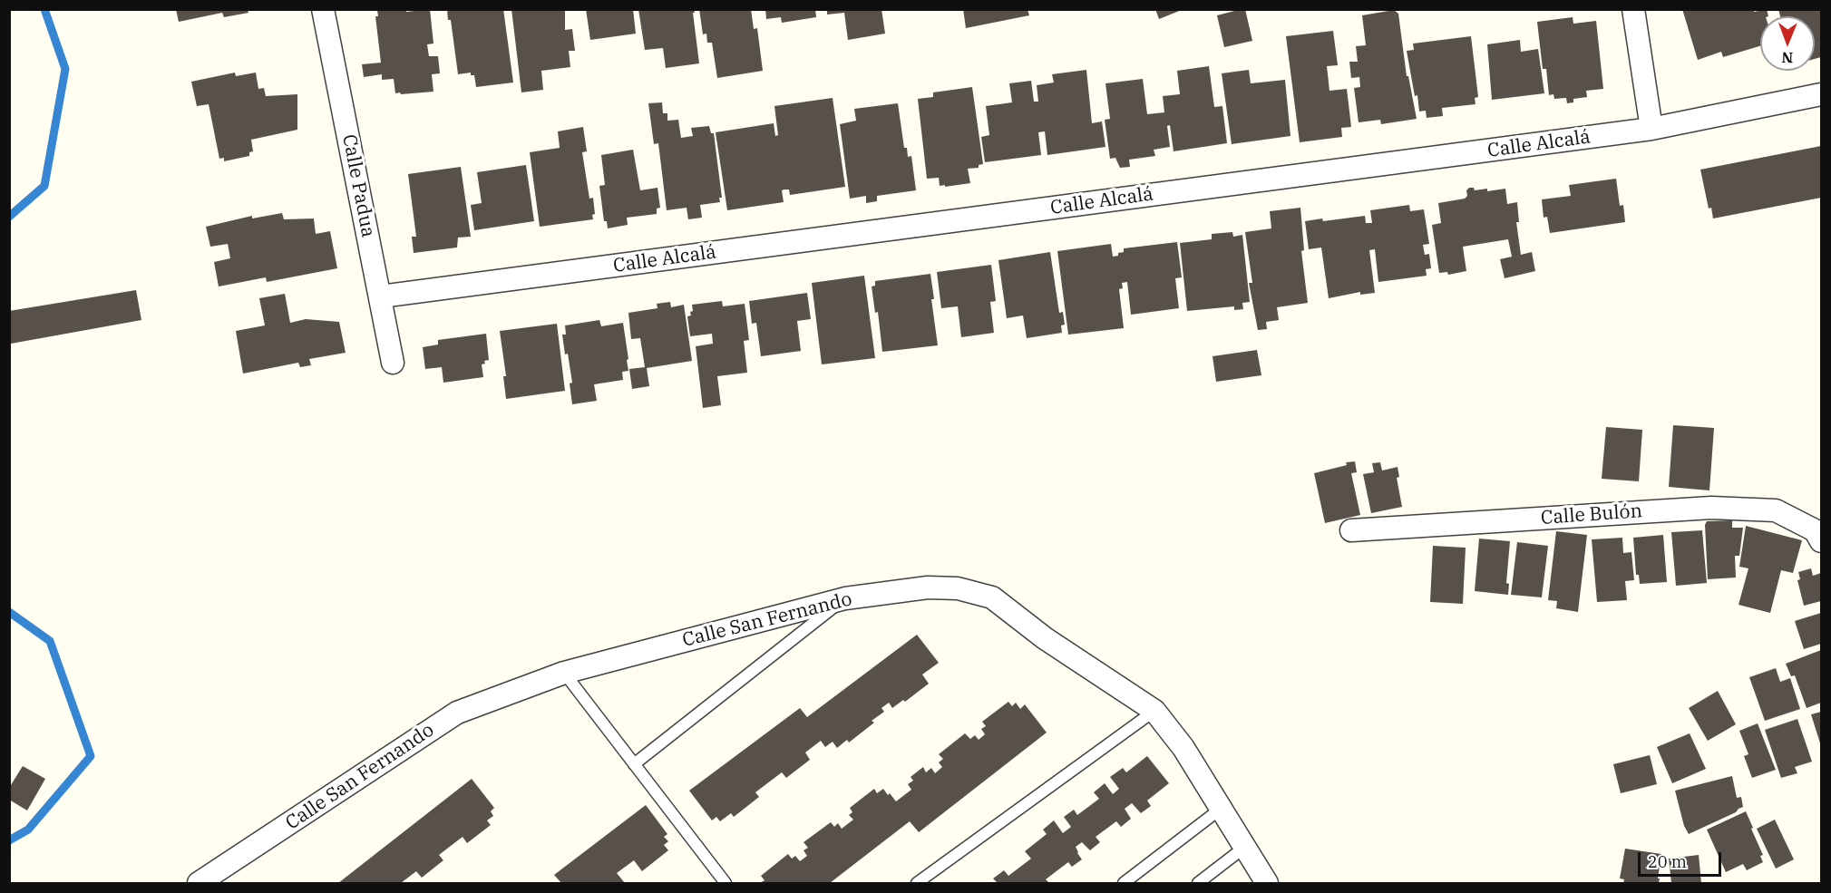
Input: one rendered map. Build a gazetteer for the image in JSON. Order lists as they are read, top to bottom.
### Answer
{
  "streets": {
    "street": [
      "Calle Alcalá",
      "Calle Padua",
      "Calle Bulón",
      "Calle San Fernando"
    ]
  },
  "crossings": [
    ["Calle Alcalá", "Calle Padua"]
  ],
  "scale_bar": "20 m",
  "north": "bottom"
}
